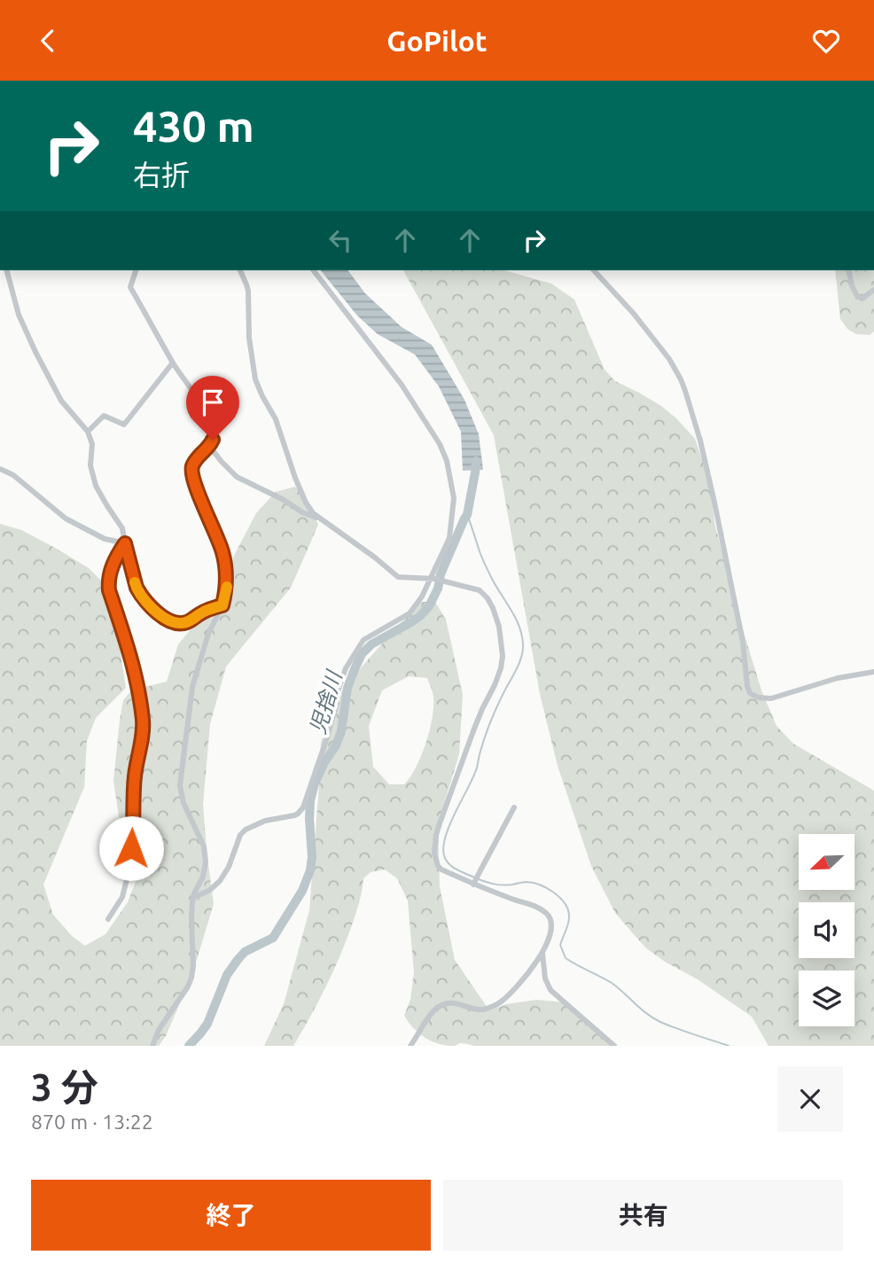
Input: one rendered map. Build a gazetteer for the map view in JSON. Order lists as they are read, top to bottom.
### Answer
{
  "water": ["児捨川"],
  "north": "bottom left",
  "page": {
    "header": "GoPilot",
    "turn": ["430 m", "右折"],
    "heading": ["3 分", "870 m · 13:22"],
    "buttons": ["終了", "共有"]
  }
}
